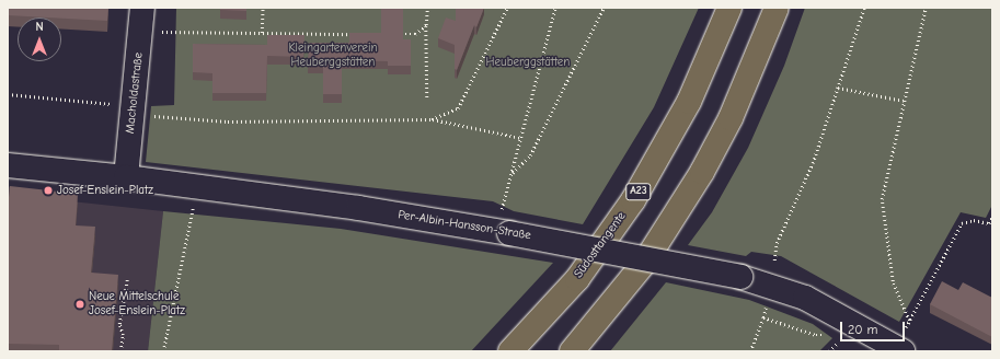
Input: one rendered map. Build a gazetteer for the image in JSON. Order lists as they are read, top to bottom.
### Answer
{
  "streets": {
    "highway": ["A23", "Südosttangente"],
    "street": ["Macholdastraße", "Per-Albin-Hansson-Straße"]
  },
  "crossings": [
    ["Macholdastraße", "Per-Albin-Hansson-Straße"]
  ],
  "parks": ["Kleingartenverein Heuberggstätten", "Heuberggstätten"],
  "places": ["Josef-Enslein-Platz", "Neue Mittelschule Josef-Enslein-Platz"],
  "scale_bar": "20 m",
  "north": "top"
}
